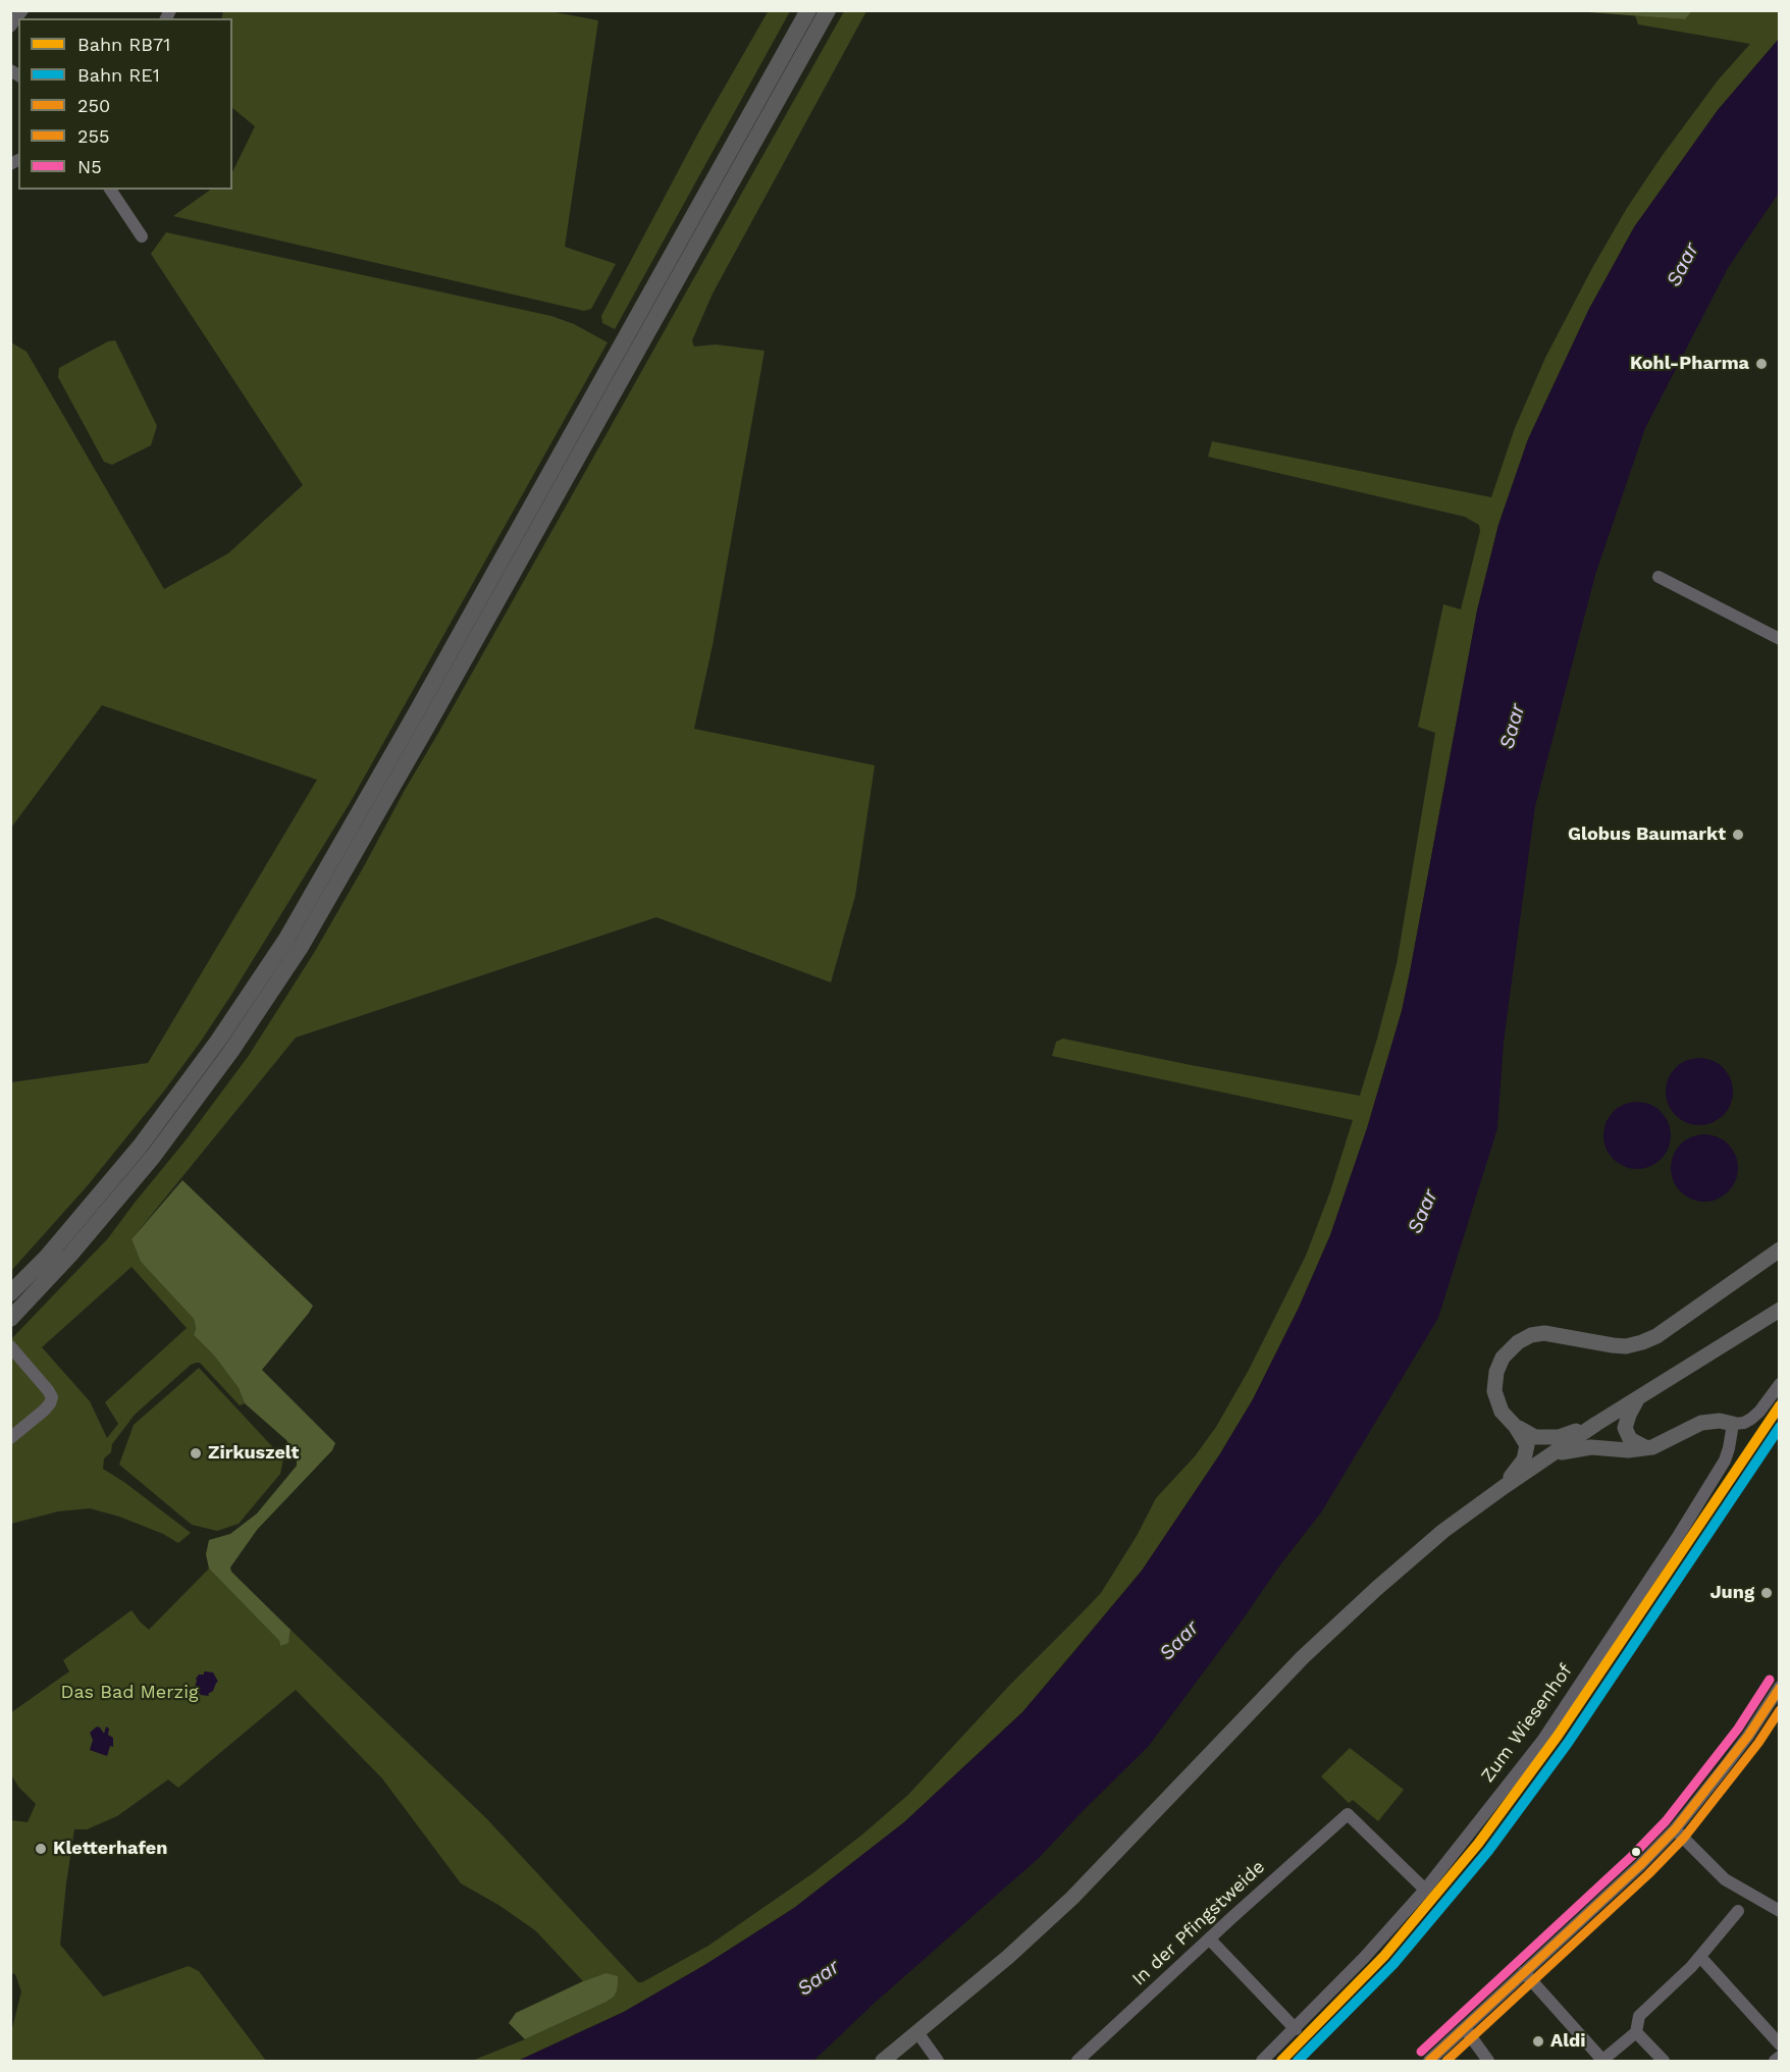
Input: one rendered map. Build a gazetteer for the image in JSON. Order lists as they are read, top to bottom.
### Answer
{
  "streets": {
    "street": ["Zum Wiesenhof", "In der Pfingstweide"]
  },
  "crossings": [
    ["Zum Wiesenhof", "In der Pfingstweide"]
  ],
  "water": ["Saar"],
  "parks": ["Das Bad Merzig"],
  "places": [
    "Kohl-Pharma",
    "Globus Baumarkt",
    "Zirkuszelt",
    "Jung",
    "Kletterhafen",
    "Aldi"
  ],
  "lines": [
    "rail line RB71",
    "rail line RE1",
    "transit line N5",
    "transit line 250",
    "transit line 255"
  ],
  "legend": [
    "Bahn RB71",
    "Bahn RE1",
    "250",
    "255",
    "N5"
  ]
}
